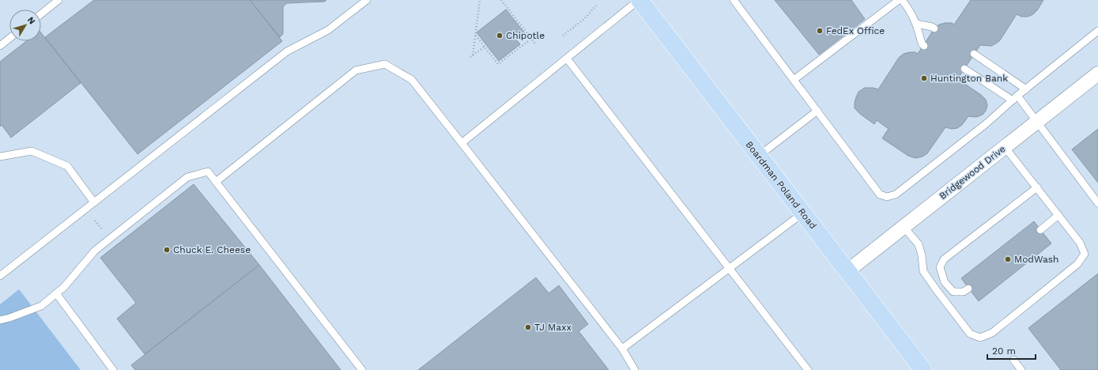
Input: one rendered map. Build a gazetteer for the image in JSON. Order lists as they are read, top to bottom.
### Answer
{
  "streets": {
    "main road": ["Boardman Poland Road"],
    "street": ["Bridgewood Drive"]
  },
  "crossings": [
    ["Bridgewood Drive", "Boardman Poland Road"]
  ],
  "places": [
    "FedEx Office",
    "Chipotle",
    "Huntington Bank",
    "Chuck E. Cheese",
    "ModWash",
    "TJ Maxx"
  ],
  "scale_bar": "20 m",
  "north": "top right"
}
